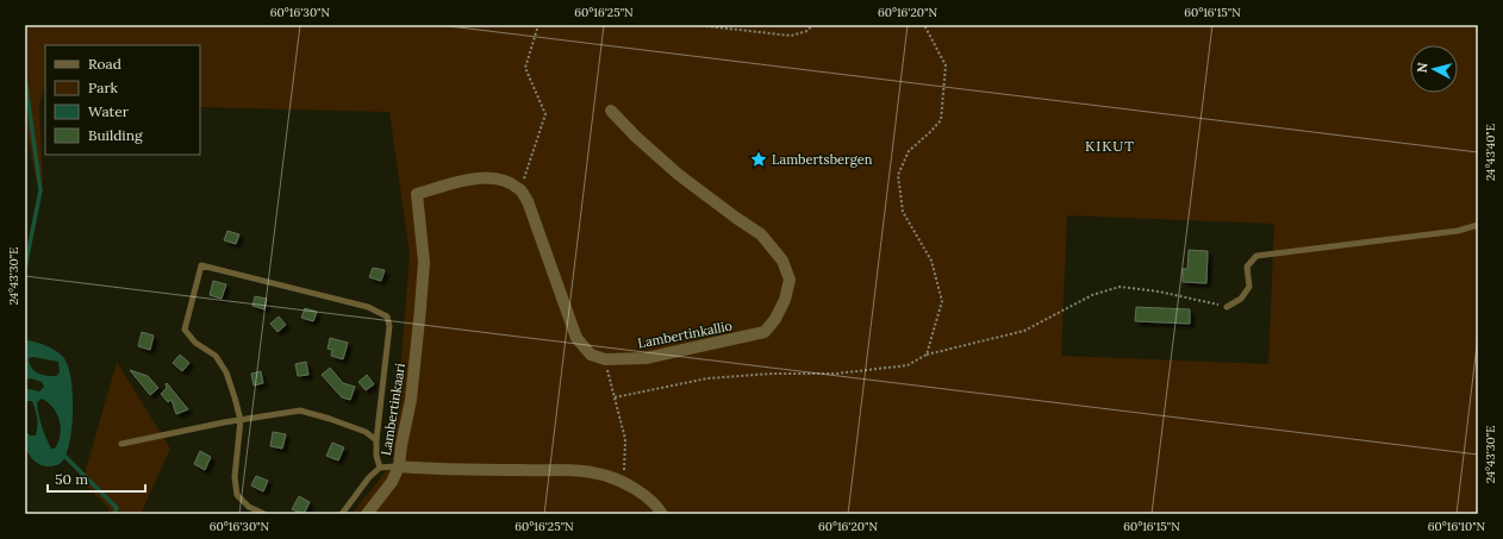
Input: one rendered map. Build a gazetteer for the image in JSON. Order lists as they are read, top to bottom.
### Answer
{
  "streets": {
    "street": ["Lambertinkallio", "Lambertinkaari"]
  },
  "districts": ["KIKUT"],
  "places": {
    "place": ["Lambertsbergen"]
  },
  "legend": [
    "Road",
    "Park",
    "Water",
    "Building"
  ],
  "scale_bar": "50 m",
  "north": "left",
  "coordinates": [
    "60°16'30\"N",
    "60°16'25\"N",
    "60°16'20\"N",
    "60°16'15\"N",
    "24°43'40\"E",
    "24°43'30\"E",
    "60°16'10\"N"
  ]
}
